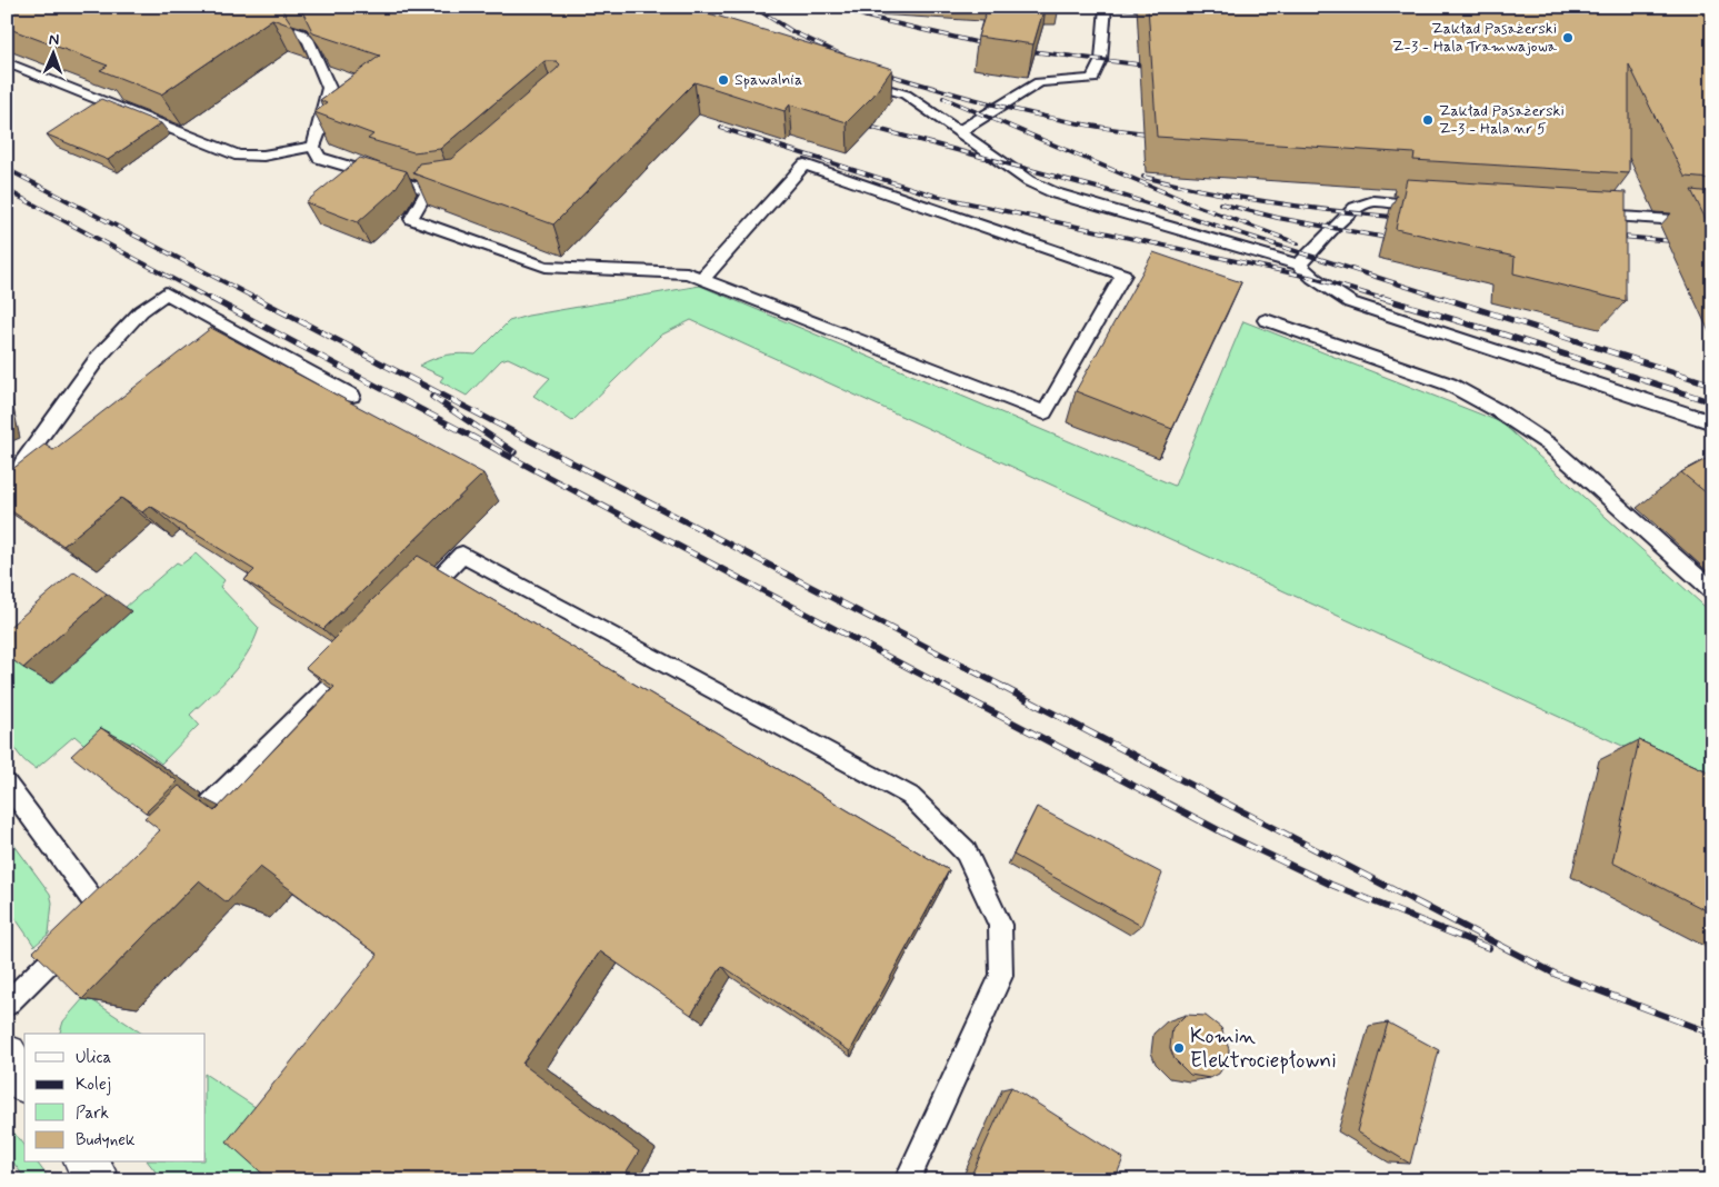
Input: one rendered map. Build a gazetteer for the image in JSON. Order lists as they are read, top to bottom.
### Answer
{
  "places": [
    "Zakład Pasażerski Z-3 - Hala Tramwajowa",
    "Spawalnia",
    "Zakład Pasażerski Z-3 - Hala nr 5",
    "Komin Elektrociepłowni"
  ],
  "legend": [
    "Ulica",
    "Kolej",
    "Park",
    "Budynek"
  ],
  "north": "top"
}
